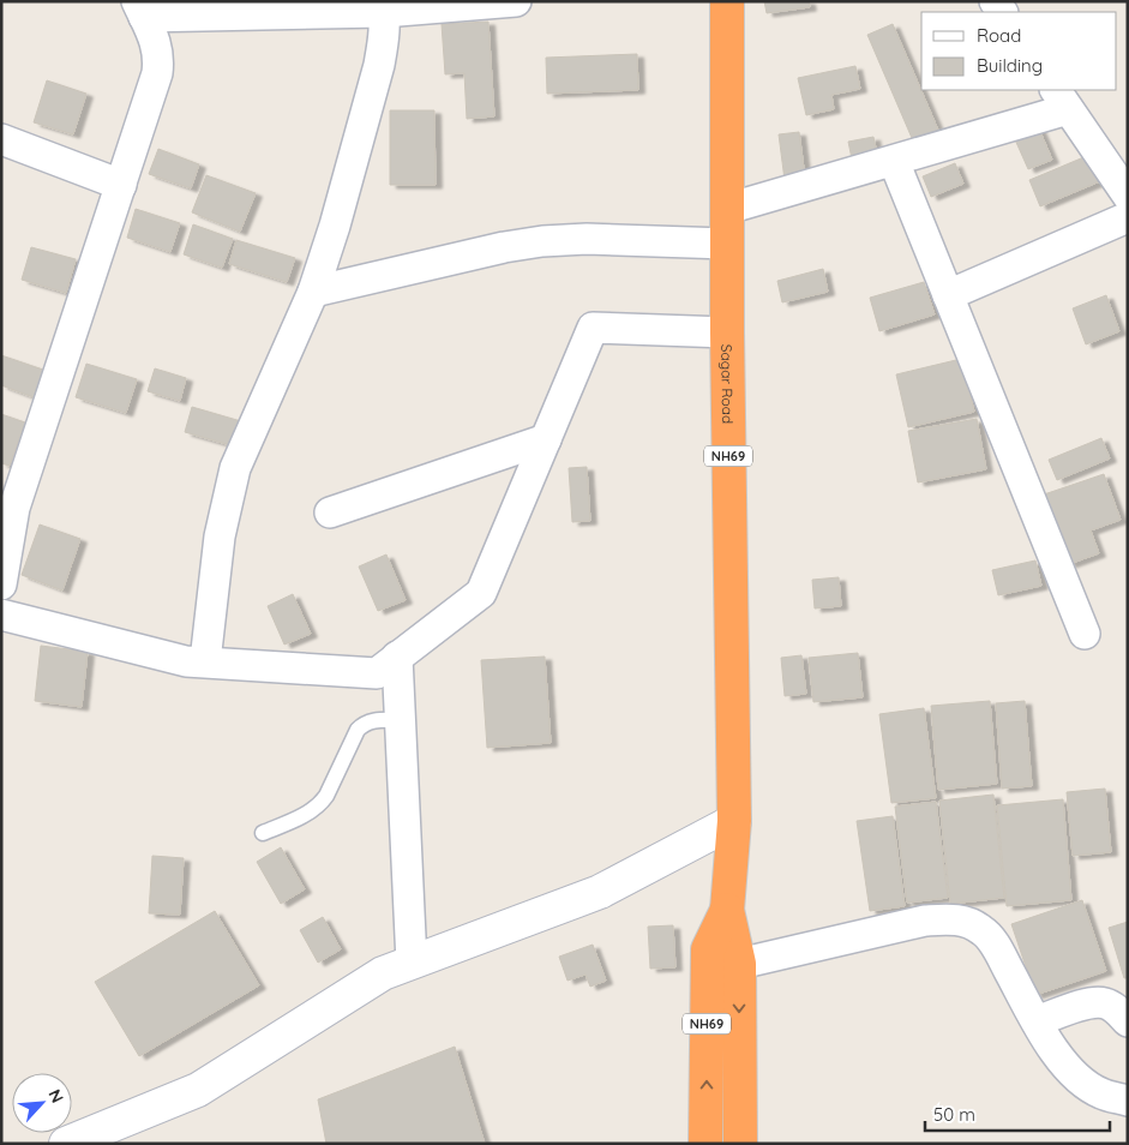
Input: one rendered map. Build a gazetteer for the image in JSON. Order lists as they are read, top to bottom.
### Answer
{
  "streets": {
    "highway": ["Sagar Road", "NH69"]
  },
  "legend": ["Road", "Building"],
  "scale_bar": "50 m",
  "north": "top right"
}
